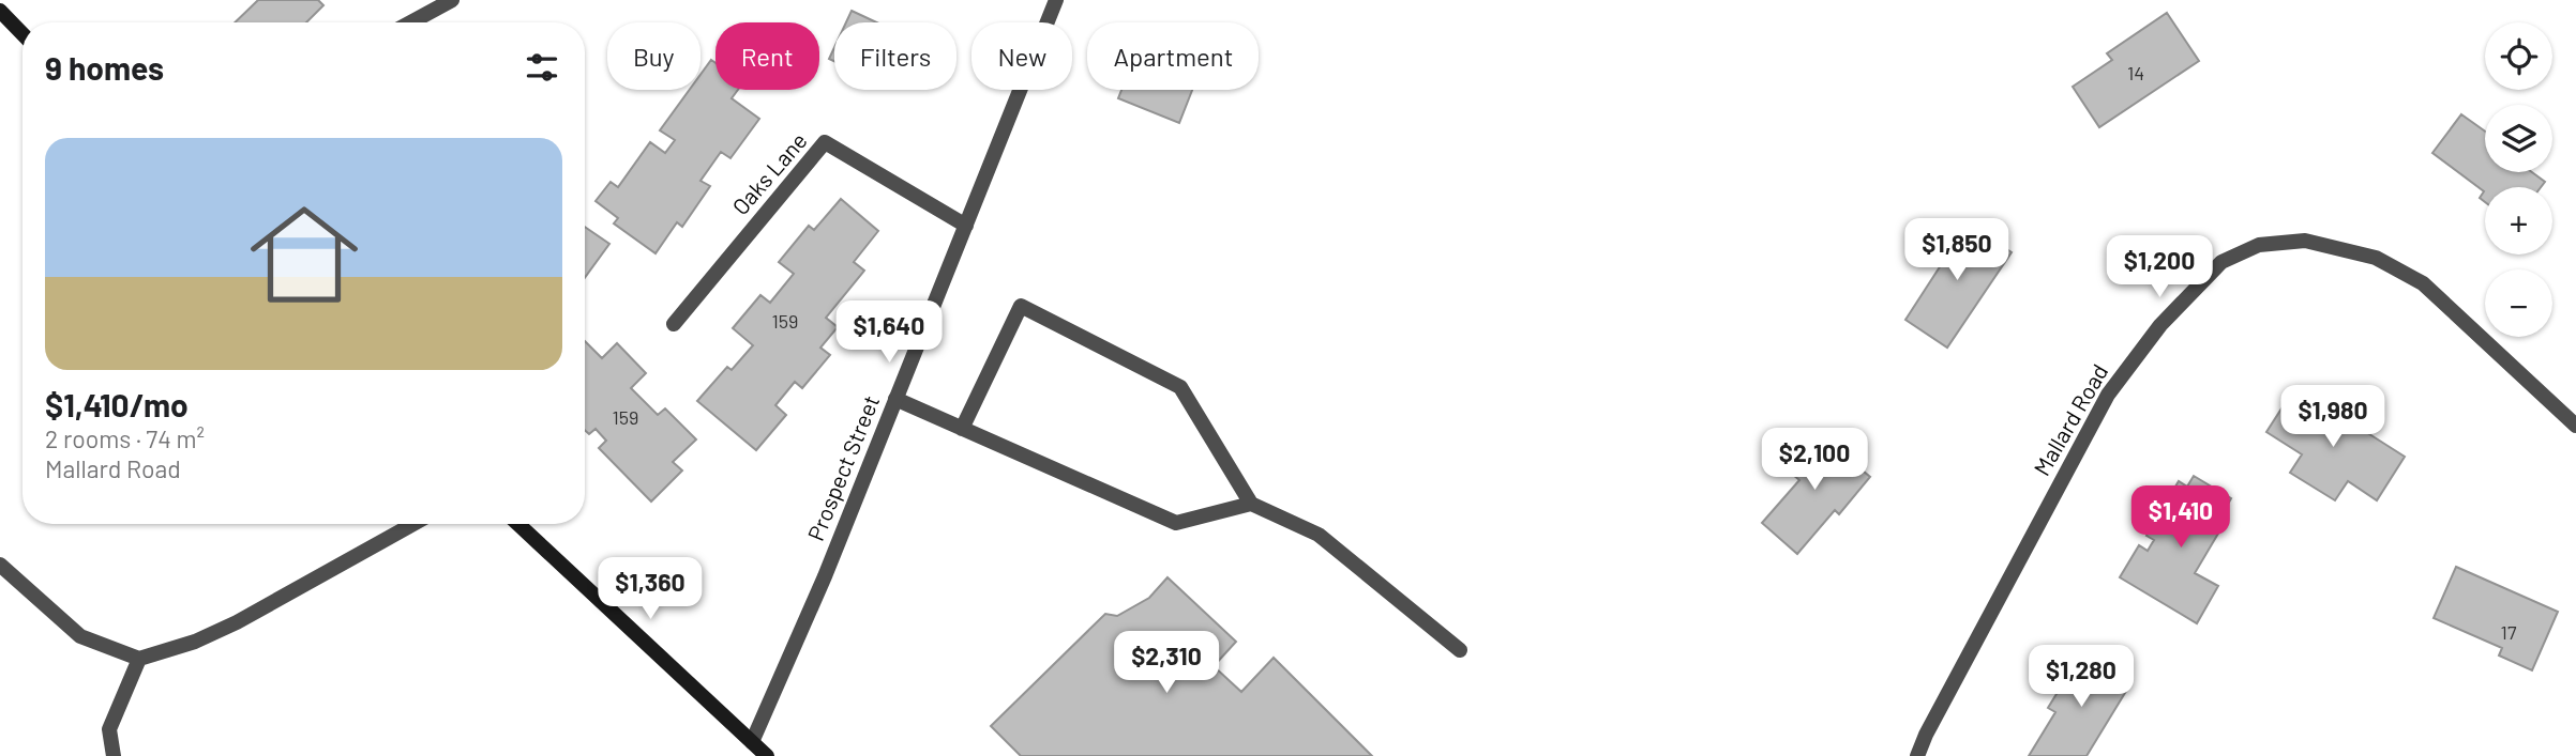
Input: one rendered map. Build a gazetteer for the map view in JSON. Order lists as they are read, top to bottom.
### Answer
{
  "streets": {
    "street": ["Oaks Lane", "Mallard Road", "Prospect Street"]
  },
  "crossings": [
    ["Oaks Lane", "Prospect Street"]
  ],
  "house_numbers": [
    "14",
    "159",
    "159",
    "17"
  ],
  "page": {
    "map_buttons": ["+", "−"],
    "chip": [
      "Buy",
      "Rent",
      "Filters",
      "New",
      "Apartment"
    ],
    "heading": "9 homes",
    "list": [
      {
        "name": "$1,410/mo",
        "note": "2 rooms · 74 m² · Mallard Road"
      }
    ],
    "price": [
      "$1,850",
      "$1,200",
      "$1,640",
      "$1,980",
      "$2,100",
      "$1,410",
      "$1,360",
      "$2,310",
      "$1,280"
    ]
  }
}
